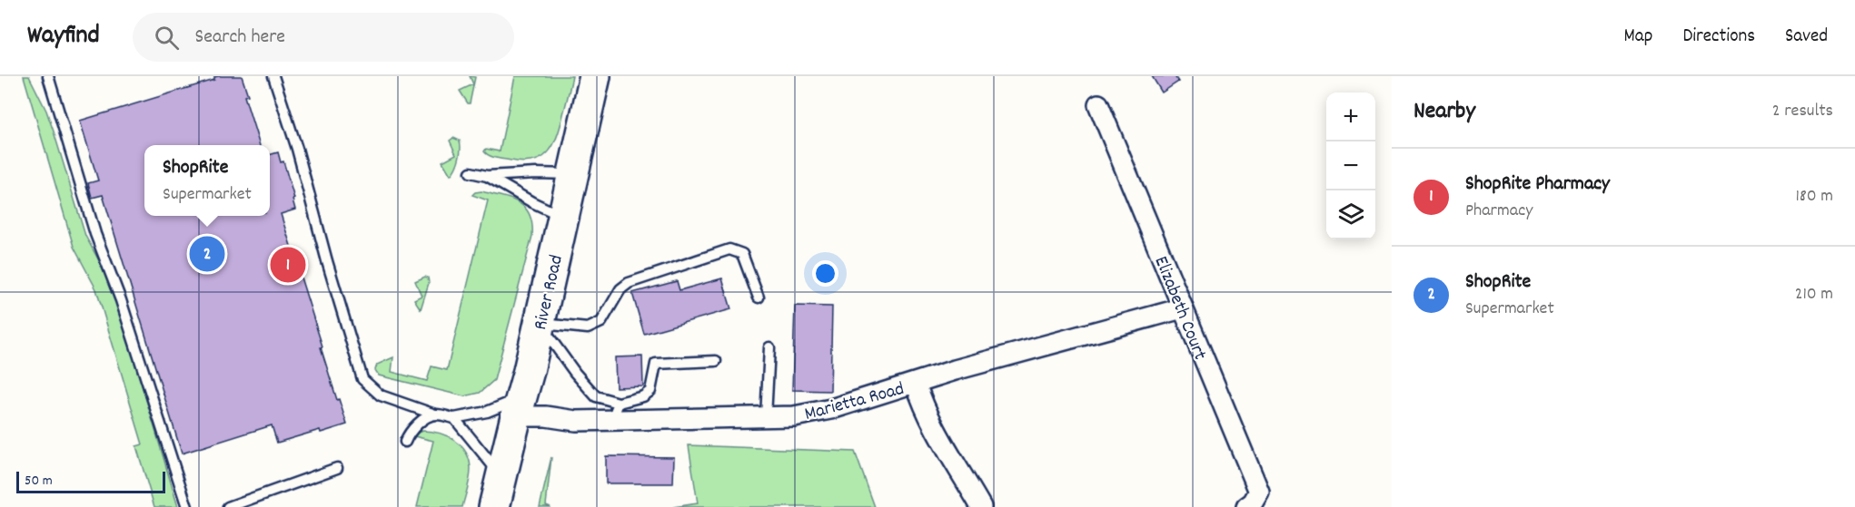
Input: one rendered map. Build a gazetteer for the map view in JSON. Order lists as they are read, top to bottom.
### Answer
{
  "streets": {
    "highway": ["River Road"],
    "street": ["Elizabeth Court", "Marietta Road"]
  },
  "crossings": [
    ["River Road", "Marietta Road"],
    ["Elizabeth Court", "Marietta Road"]
  ],
  "scale_bar": "50 m",
  "page": {
    "header": "Wayfind",
    "search": "Search here",
    "nav": ["Map", "Directions", "Saved"],
    "heading": ["Nearby", "2 results"],
    "map_buttons": ["+", "−"],
    "popup": ["ShopRite", "Supermarket"],
    "list": [
      {
        "mark": "1",
        "name": "ShopRite Pharmacy",
        "note": "Pharmacy",
        "value": "180 m"
      },
      {
        "mark": "2",
        "name": "ShopRite",
        "note": "Supermarket",
        "value": "210 m"
      }
    ],
    "pins": ["2", "1"],
    "scale": "50 m"
  }
}
